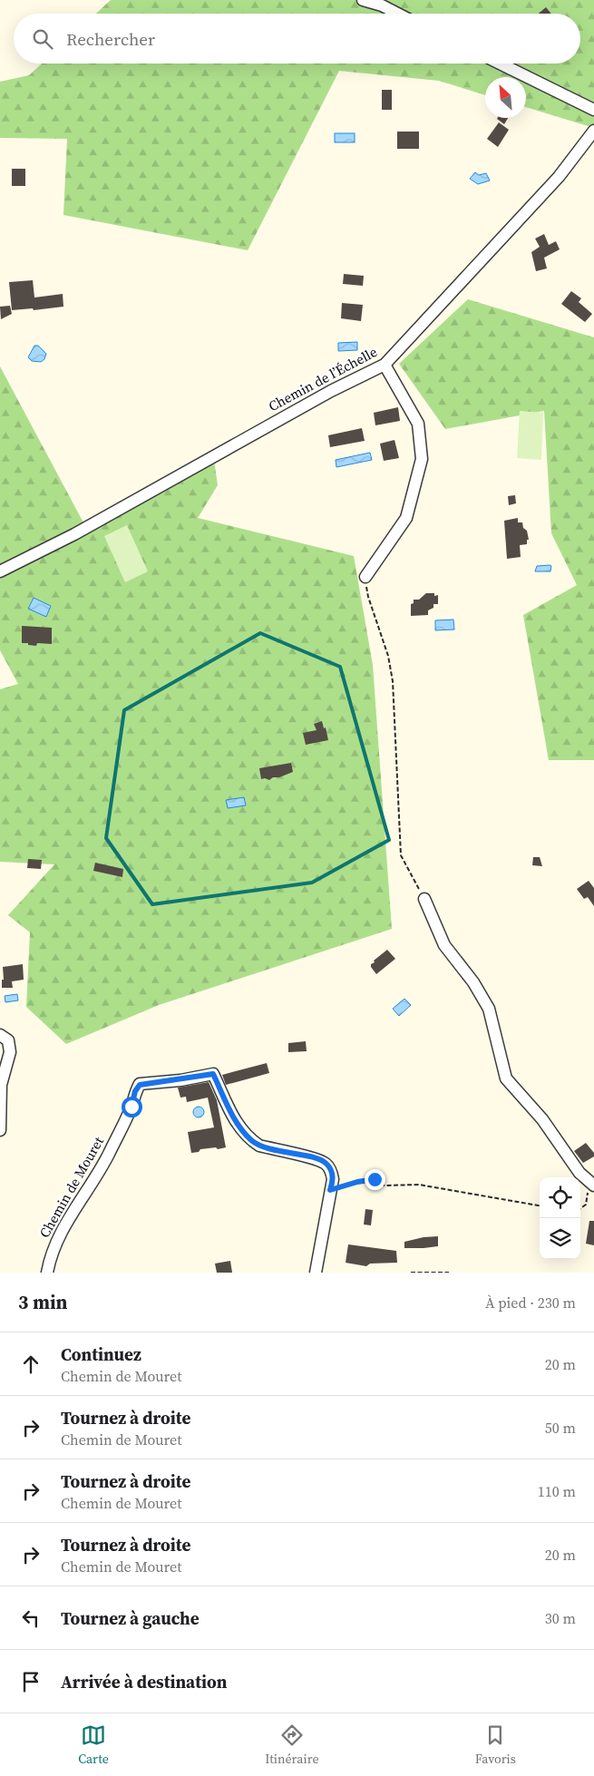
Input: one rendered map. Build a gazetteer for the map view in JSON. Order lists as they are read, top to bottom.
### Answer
{
  "streets": {
    "street": ["Chemin de l’Échelle", "Chemin de Mouret"]
  },
  "north": "top left",
  "page": {
    "search": "Rechercher",
    "heading": ["3 min", "À pied · 230 m"],
    "list": [
      ["Continuez", "Chemin de Mouret", "20 m"],
      ["Tournez à droite", "Chemin de Mouret", "50 m"],
      ["Tournez à droite", "Chemin de Mouret", "110 m"],
      ["Tournez à droite", "Chemin de Mouret", "20 m"],
      ["Tournez à gauche", "30 m"],
      "Arrivée à destination"
    ],
    "nav": ["Carte", "Itinéraire", "Favoris"]
  }
}
